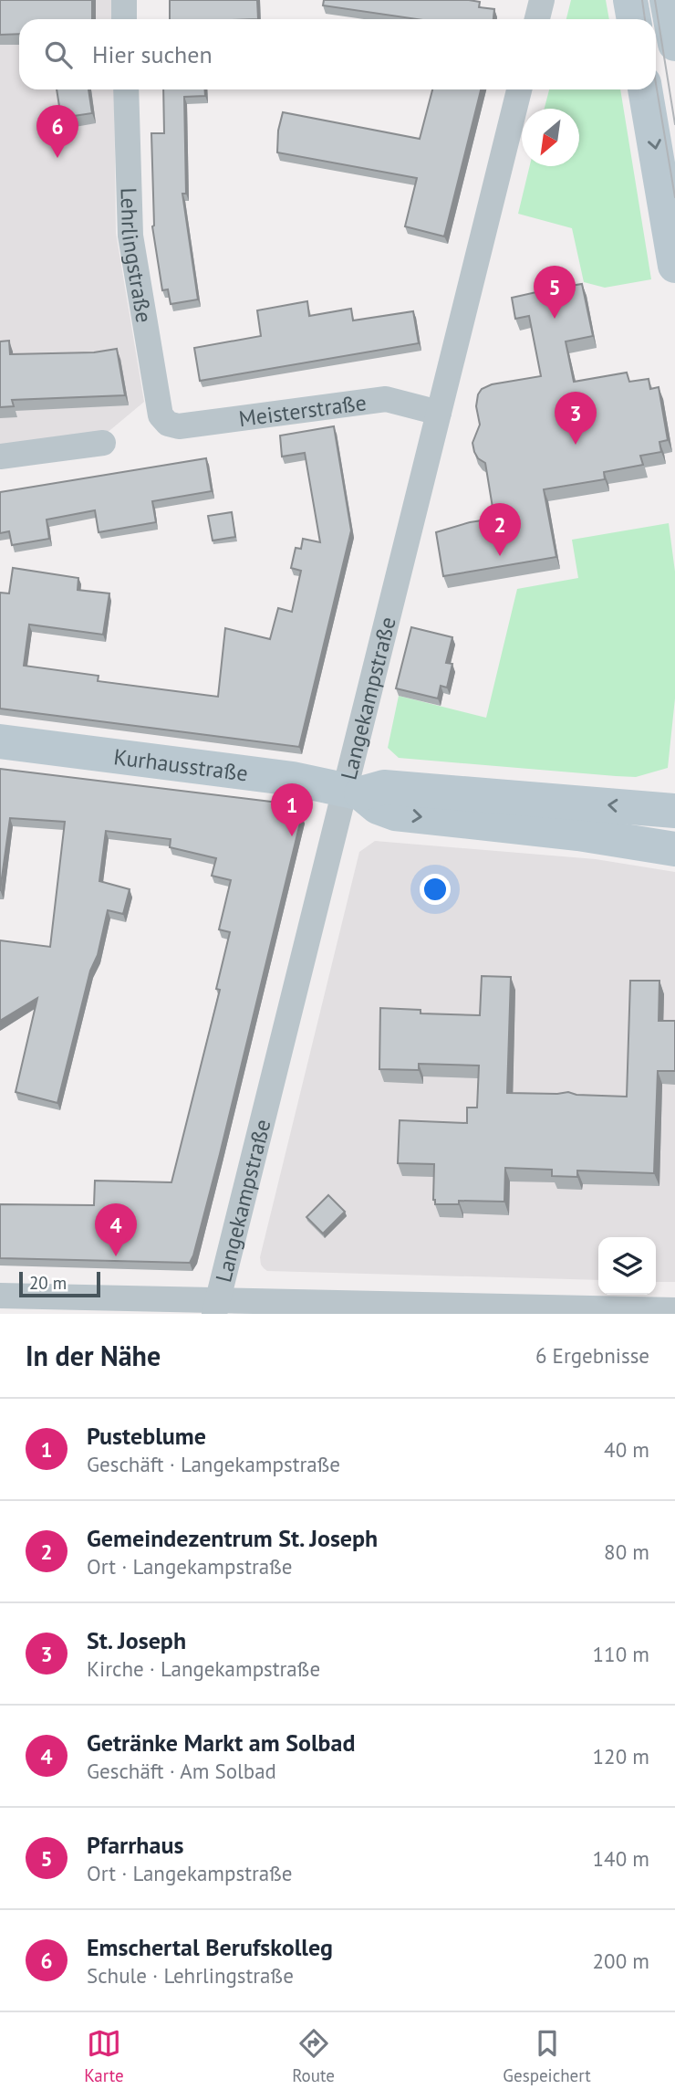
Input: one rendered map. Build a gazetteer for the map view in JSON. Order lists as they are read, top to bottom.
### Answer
{
  "streets": {
    "street": [
      "Lehrlingstraße",
      "Meisterstraße",
      "Langekampstraße",
      "Kurhausstraße"
    ]
  },
  "crossings": [
    ["Lehrlingstraße", "Meisterstraße"],
    ["Meisterstraße", "Langekampstraße"],
    ["Langekampstraße", "Kurhausstraße"]
  ],
  "scale_bar": "20 m",
  "north": "bottom left",
  "page": {
    "search": "Hier suchen",
    "pins": [
      "6",
      "5",
      "3",
      "2",
      "1",
      "4"
    ],
    "scale": "20 m",
    "heading": ["In der Nähe", "6 Ergebnisse"],
    "list": [
      {
        "mark": "1",
        "name": "Pusteblume",
        "note": "Geschäft · Langekampstraße",
        "value": "40 m"
      },
      {
        "mark": "2",
        "name": "Gemeindezentrum St. Joseph",
        "note": "Ort · Langekampstraße",
        "value": "80 m"
      },
      {
        "mark": "3",
        "name": "St. Joseph",
        "note": "Kirche · Langekampstraße",
        "value": "110 m"
      },
      {
        "mark": "4",
        "name": "Getränke Markt am Solbad",
        "note": "Geschäft · Am Solbad",
        "value": "120 m"
      },
      {
        "mark": "5",
        "name": "Pfarrhaus",
        "note": "Ort · Langekampstraße",
        "value": "140 m"
      },
      {
        "mark": "6",
        "name": "Emschertal Berufskolleg",
        "note": "Schule · Lehrlingstraße",
        "value": "200 m"
      }
    ],
    "nav": ["Karte", "Route", "Gespeichert"]
  }
}
